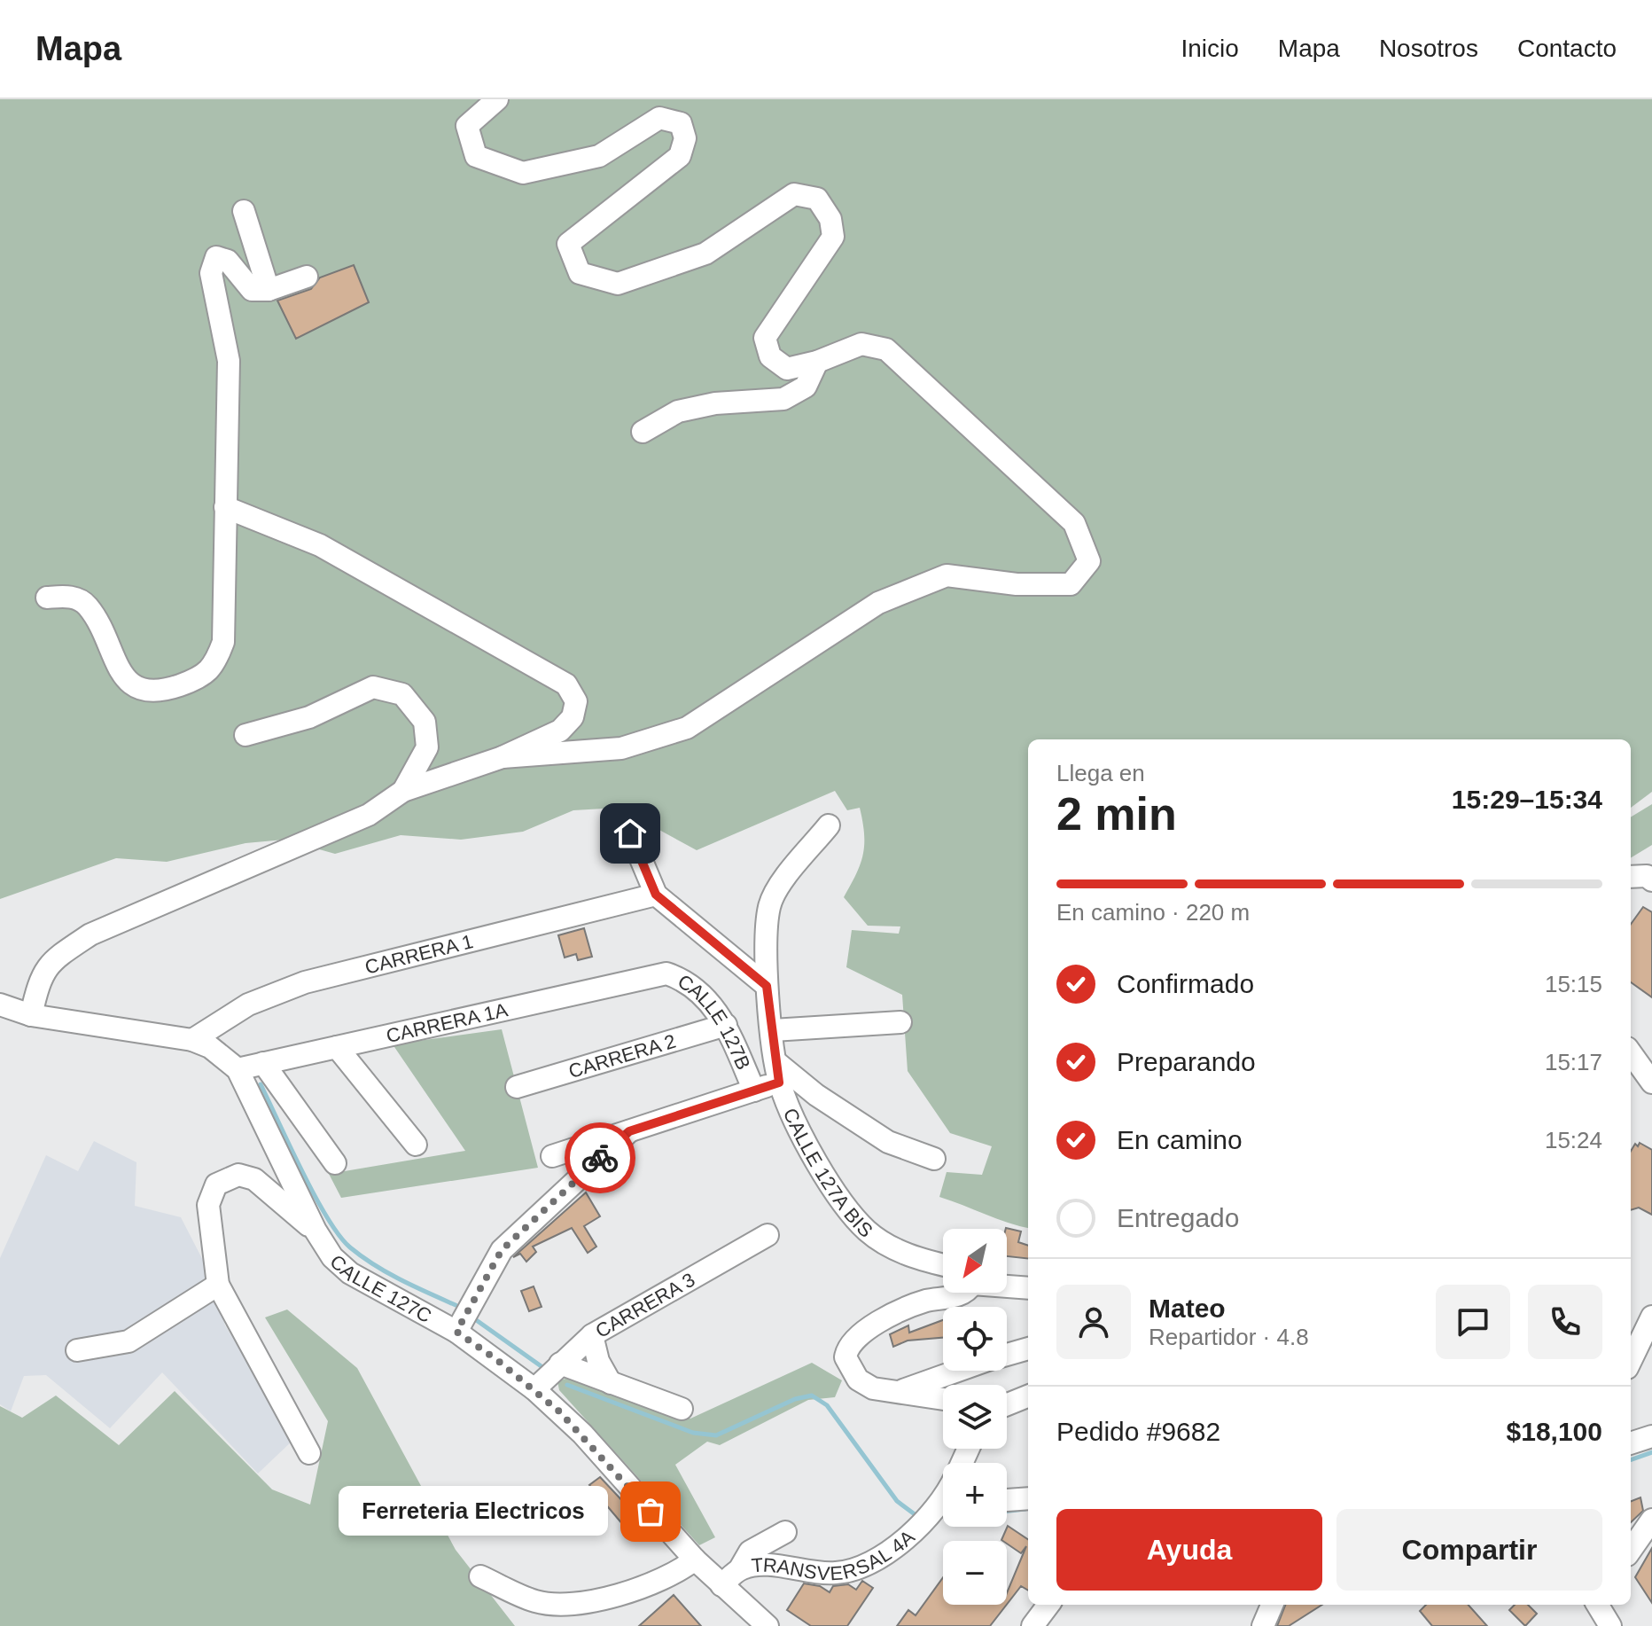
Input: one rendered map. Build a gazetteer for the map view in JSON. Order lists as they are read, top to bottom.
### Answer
{
  "streets": {
    "street": [
      "CARRERA 1",
      "CARRERA 1A",
      "CALLE 127B",
      "CARRERA 2",
      "CALLE 127A BIS",
      "CALLE 127C",
      "CARRERA 3",
      "TRANSVERSAL 4A"
    ]
  },
  "crossings": [
    ["CARRERA 1", "CALLE 127C"],
    ["CARRERA 1A", "CALLE 127B"],
    ["CARRERA 1A", "CALLE 127C"],
    ["CALLE 127B", "CARRERA 2"],
    ["CALLE 127C", "CARRERA 3"],
    ["CALLE 127C", "TRANSVERSAL 4A"]
  ],
  "places": ["Ferreteria Electricos"],
  "north": "bottom left",
  "page": {
    "header": "Mapa",
    "nav": [
      "Inicio",
      "Mapa",
      "Nosotros",
      "Contacto"
    ],
    "heading": ["2 min", "Llega en", "15:29–15:34"],
    "panel": [
      "Mateo",
      "Repartidor · 4.8",
      "Pedido #9682",
      "$18,100"
    ],
    "bar": "En camino · 220 m",
    "list": [
      ["Confirmado", "15:15"],
      ["Preparando", "15:17"],
      ["En camino", "15:24"],
      "Entregado"
    ],
    "map_buttons": ["+", "−"],
    "bubble": "Ferreteria Electricos",
    "buttons": ["Ayuda", "Compartir"]
  }
}
